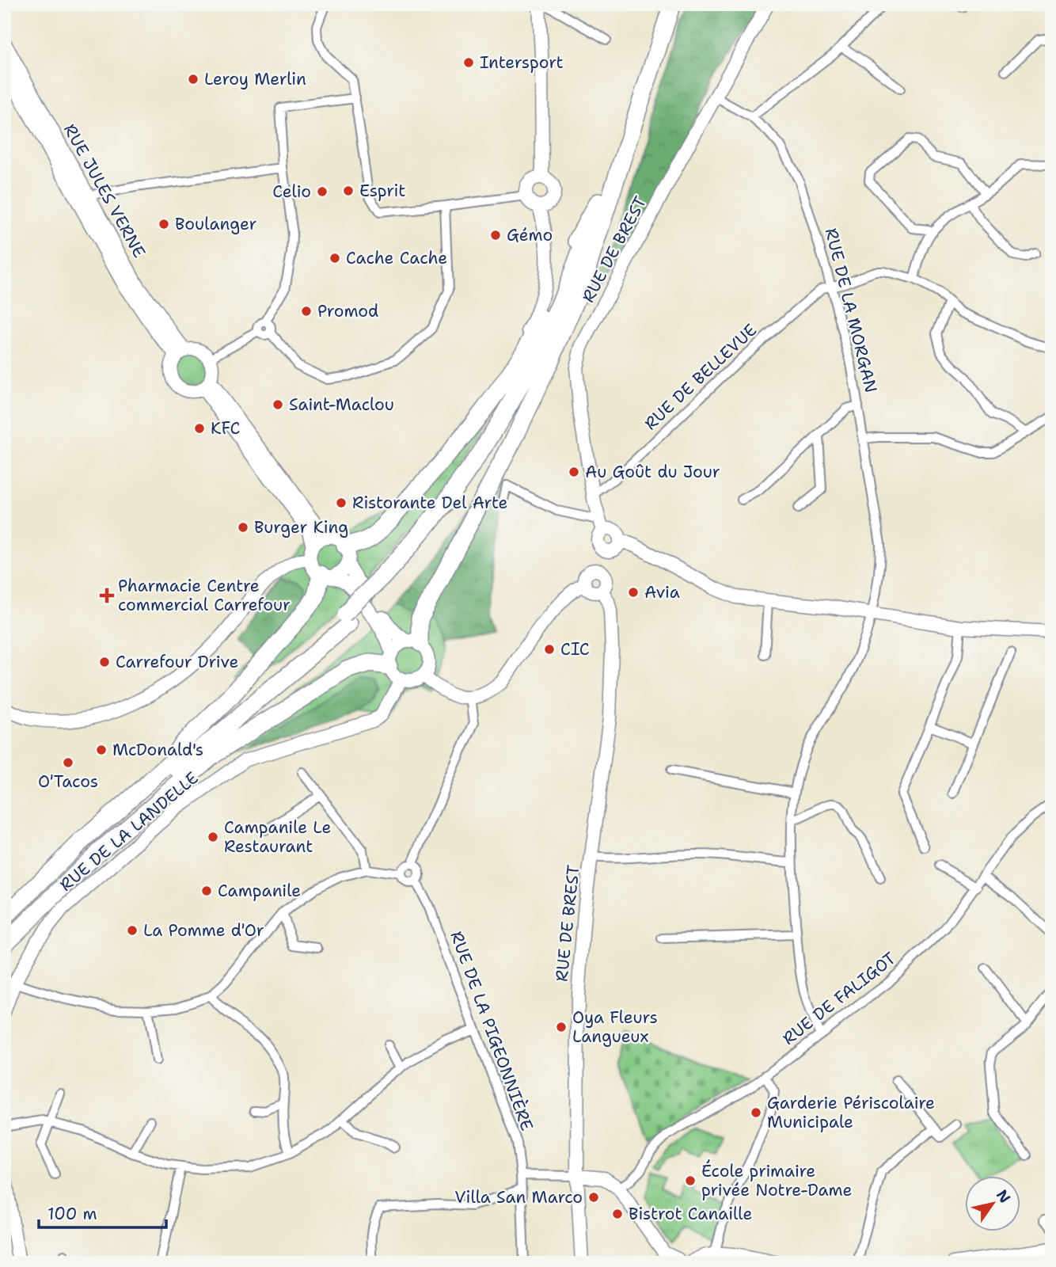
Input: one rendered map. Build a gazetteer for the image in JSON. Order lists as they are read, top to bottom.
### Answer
{
  "streets": {
    "street": [
      "RUE JULES VERNE",
      "RUE DE BREST",
      "RUE DE LA MORGAN",
      "RUE DE BELLEVUE",
      "RUE DE LA LANDELLE",
      "RUE DE FALIGOT",
      "RUE DE LA PIGEONNIÈRE"
    ]
  },
  "crossings": [
    ["RUE DE BREST", "RUE DE LA MORGAN"],
    ["RUE DE BREST", "RUE DE BELLEVUE"],
    ["RUE DE LA MORGAN", "RUE DE BELLEVUE"],
    ["RUE DE LA MORGAN", "RUE DE FALIGOT"]
  ],
  "places": {
    "other": [
      "Intersport",
      "Leroy Merlin",
      "Esprit",
      "Celio",
      "Boulanger",
      "Gémo",
      "Cache Cache",
      "Promod",
      "Saint-Maclou",
      "KFC",
      "Au Goût du Jour",
      "Ristorante Del Arte",
      "Burger King",
      "Avia",
      "CIC",
      "Carrefour Drive",
      "McDonald's",
      "O'Tacos",
      "Campanile Le Restaurant",
      "Campanile",
      "La Pomme d'Or",
      "Oya Fleurs Langueux",
      "Garderie Périscolaire Municipale",
      "École primaire privée Notre-Dame",
      "Villa San Marco",
      "Bistrot Canaille"
    ],
    "health": ["Pharmacie Centre commercial Carrefour"]
  },
  "scale_bar": "100 m",
  "north": "top right"
}
